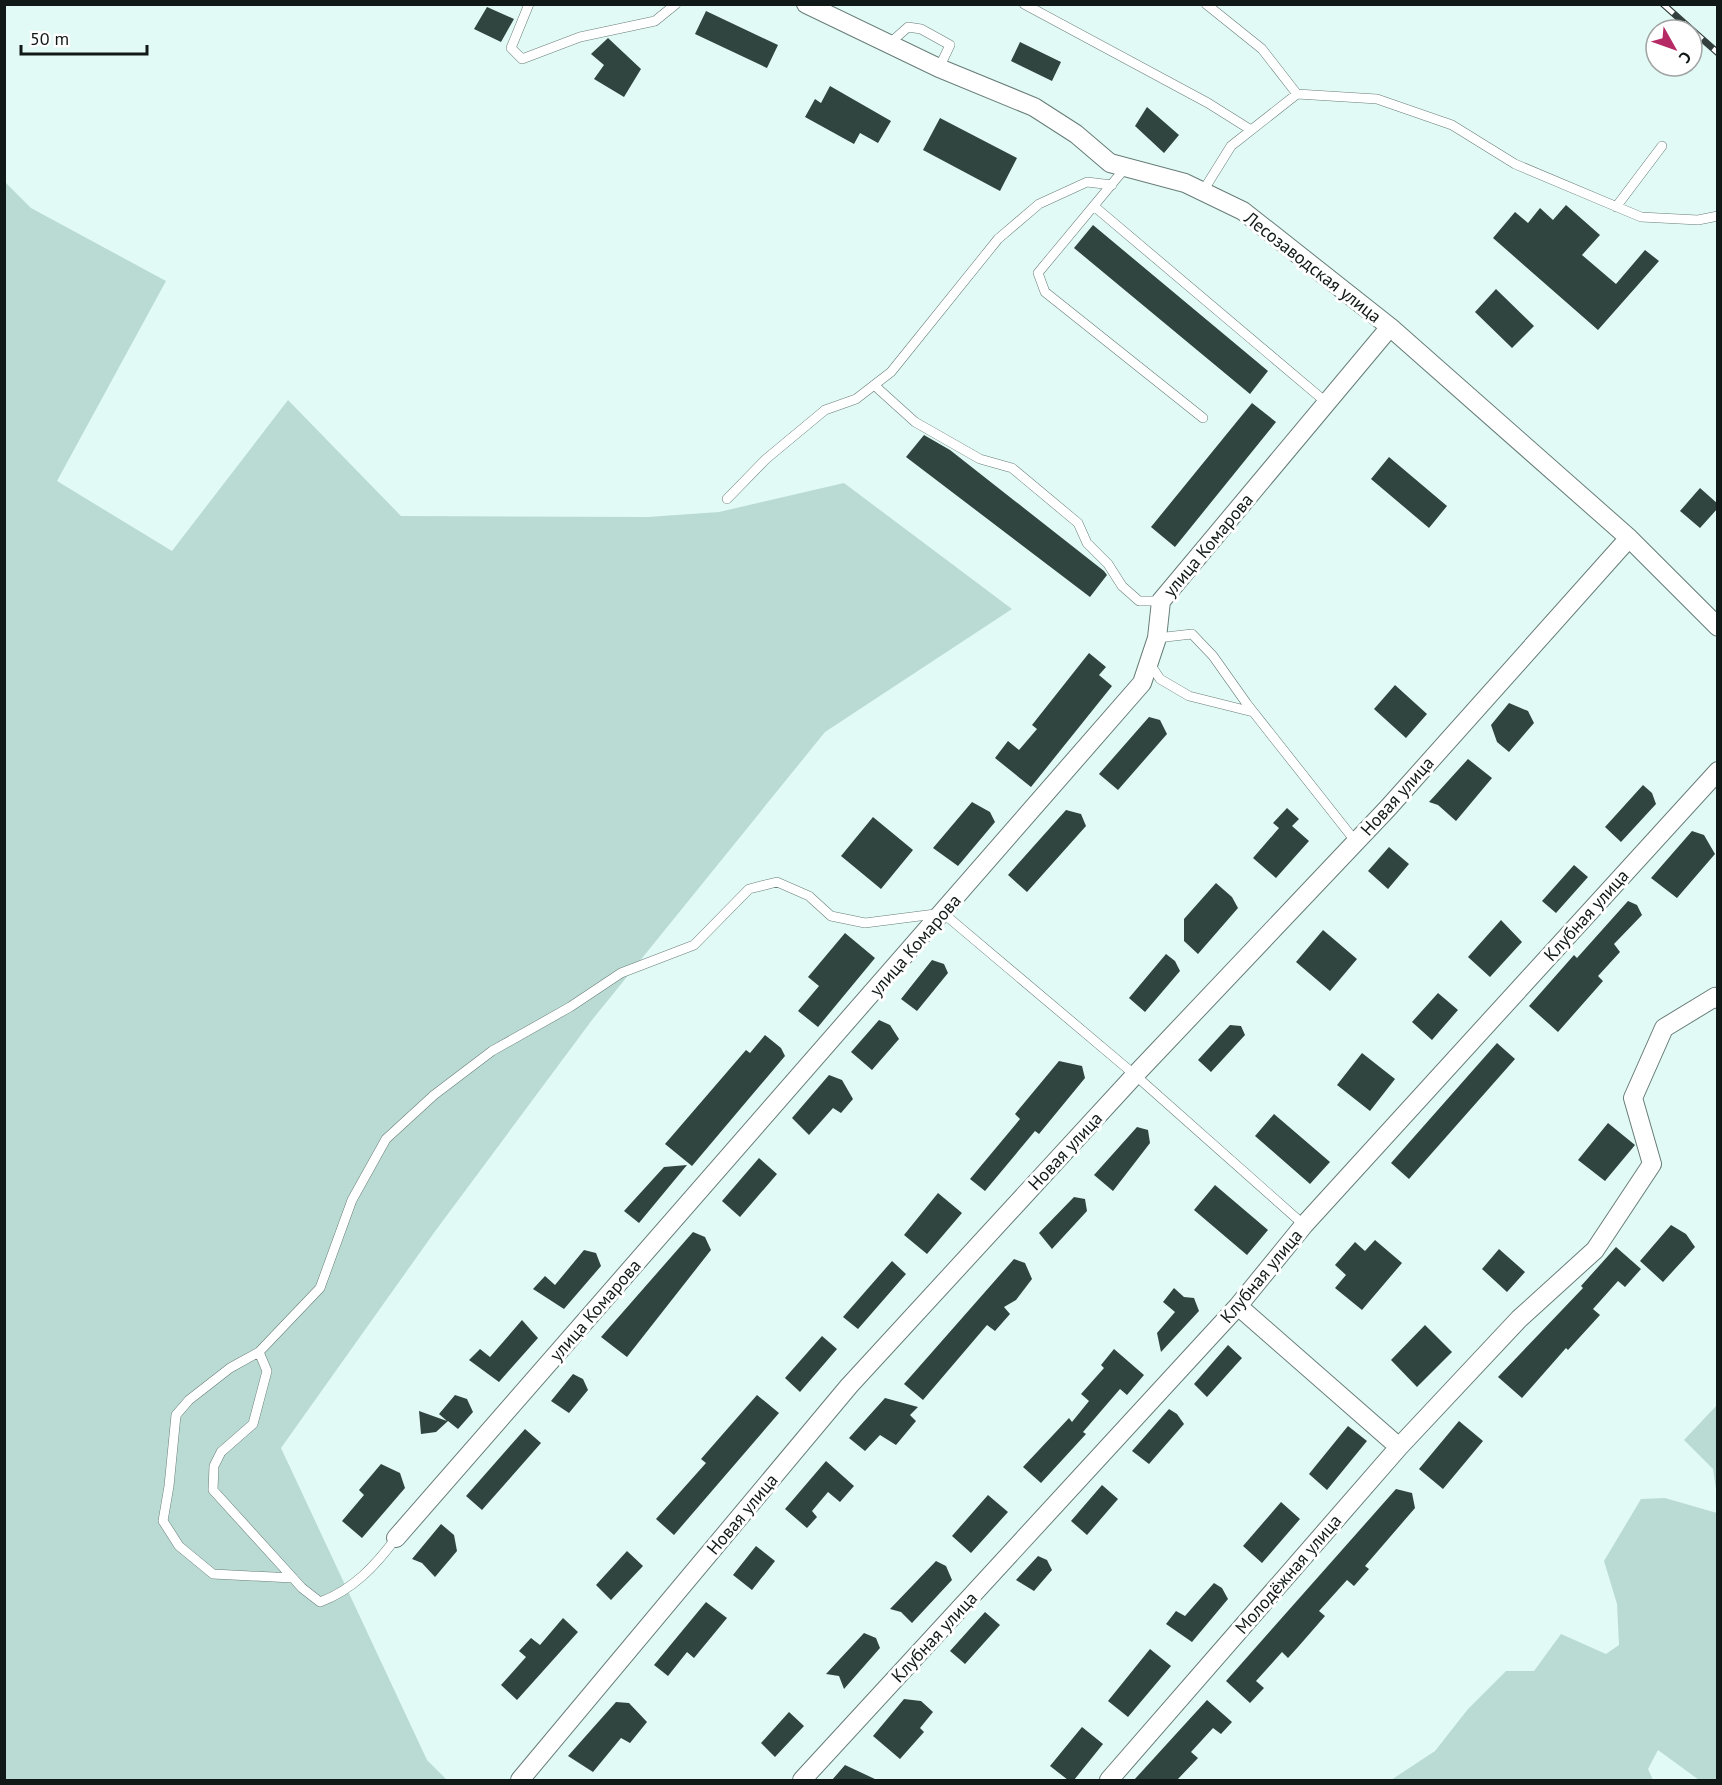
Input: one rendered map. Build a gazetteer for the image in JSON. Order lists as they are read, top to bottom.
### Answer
{
  "streets": {
    "street": [
      "Лесозаводская улица",
      "улица Комарова",
      "Новая улица",
      "Клубная улица",
      "Молодёжная улица"
    ]
  },
  "crossings": [
    ["Лесозаводская улица", "улица Комарова"],
    ["Лесозаводская улица", "Новая улица"]
  ],
  "scale_bar": "50 m",
  "north": "bottom right"
}
